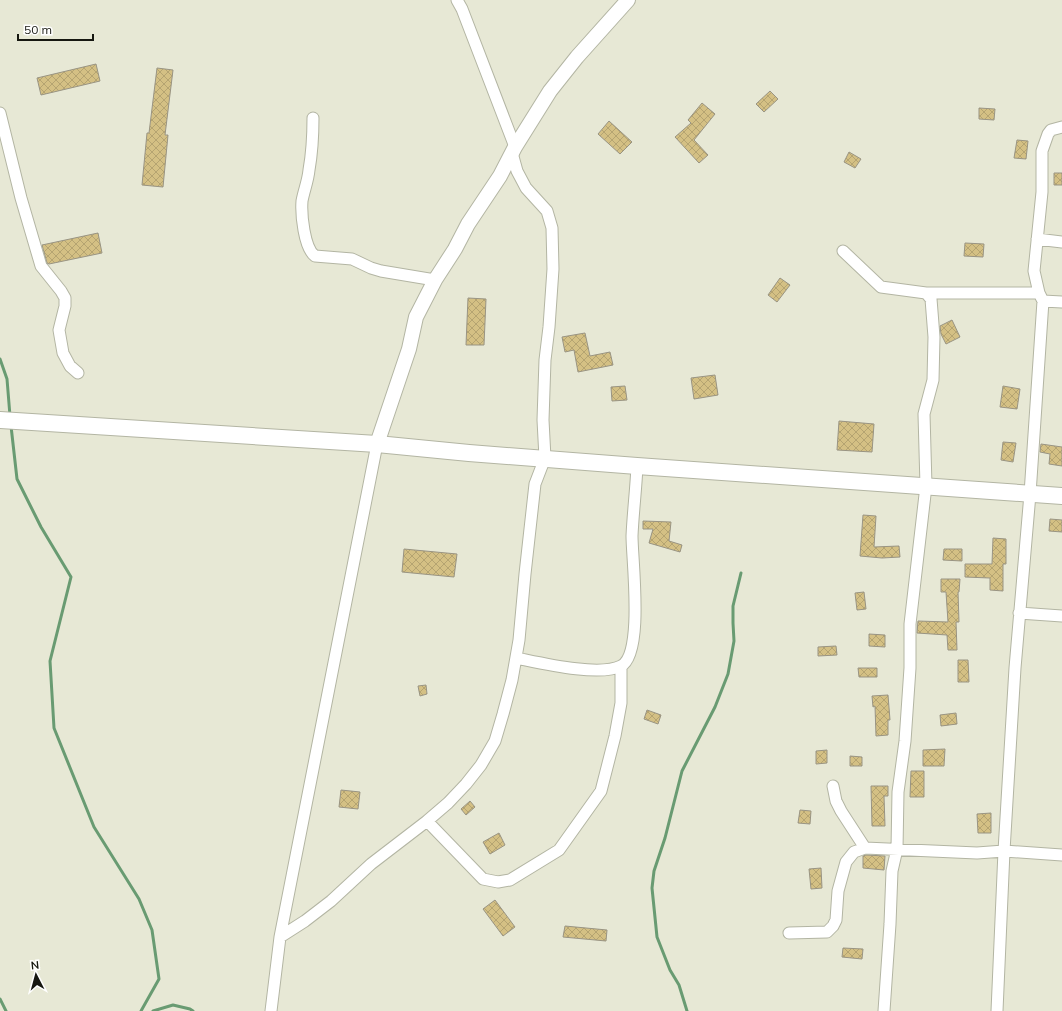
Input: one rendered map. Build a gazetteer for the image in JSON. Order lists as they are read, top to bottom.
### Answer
{
  "scale_bar": "50 m",
  "north": "top"
}
